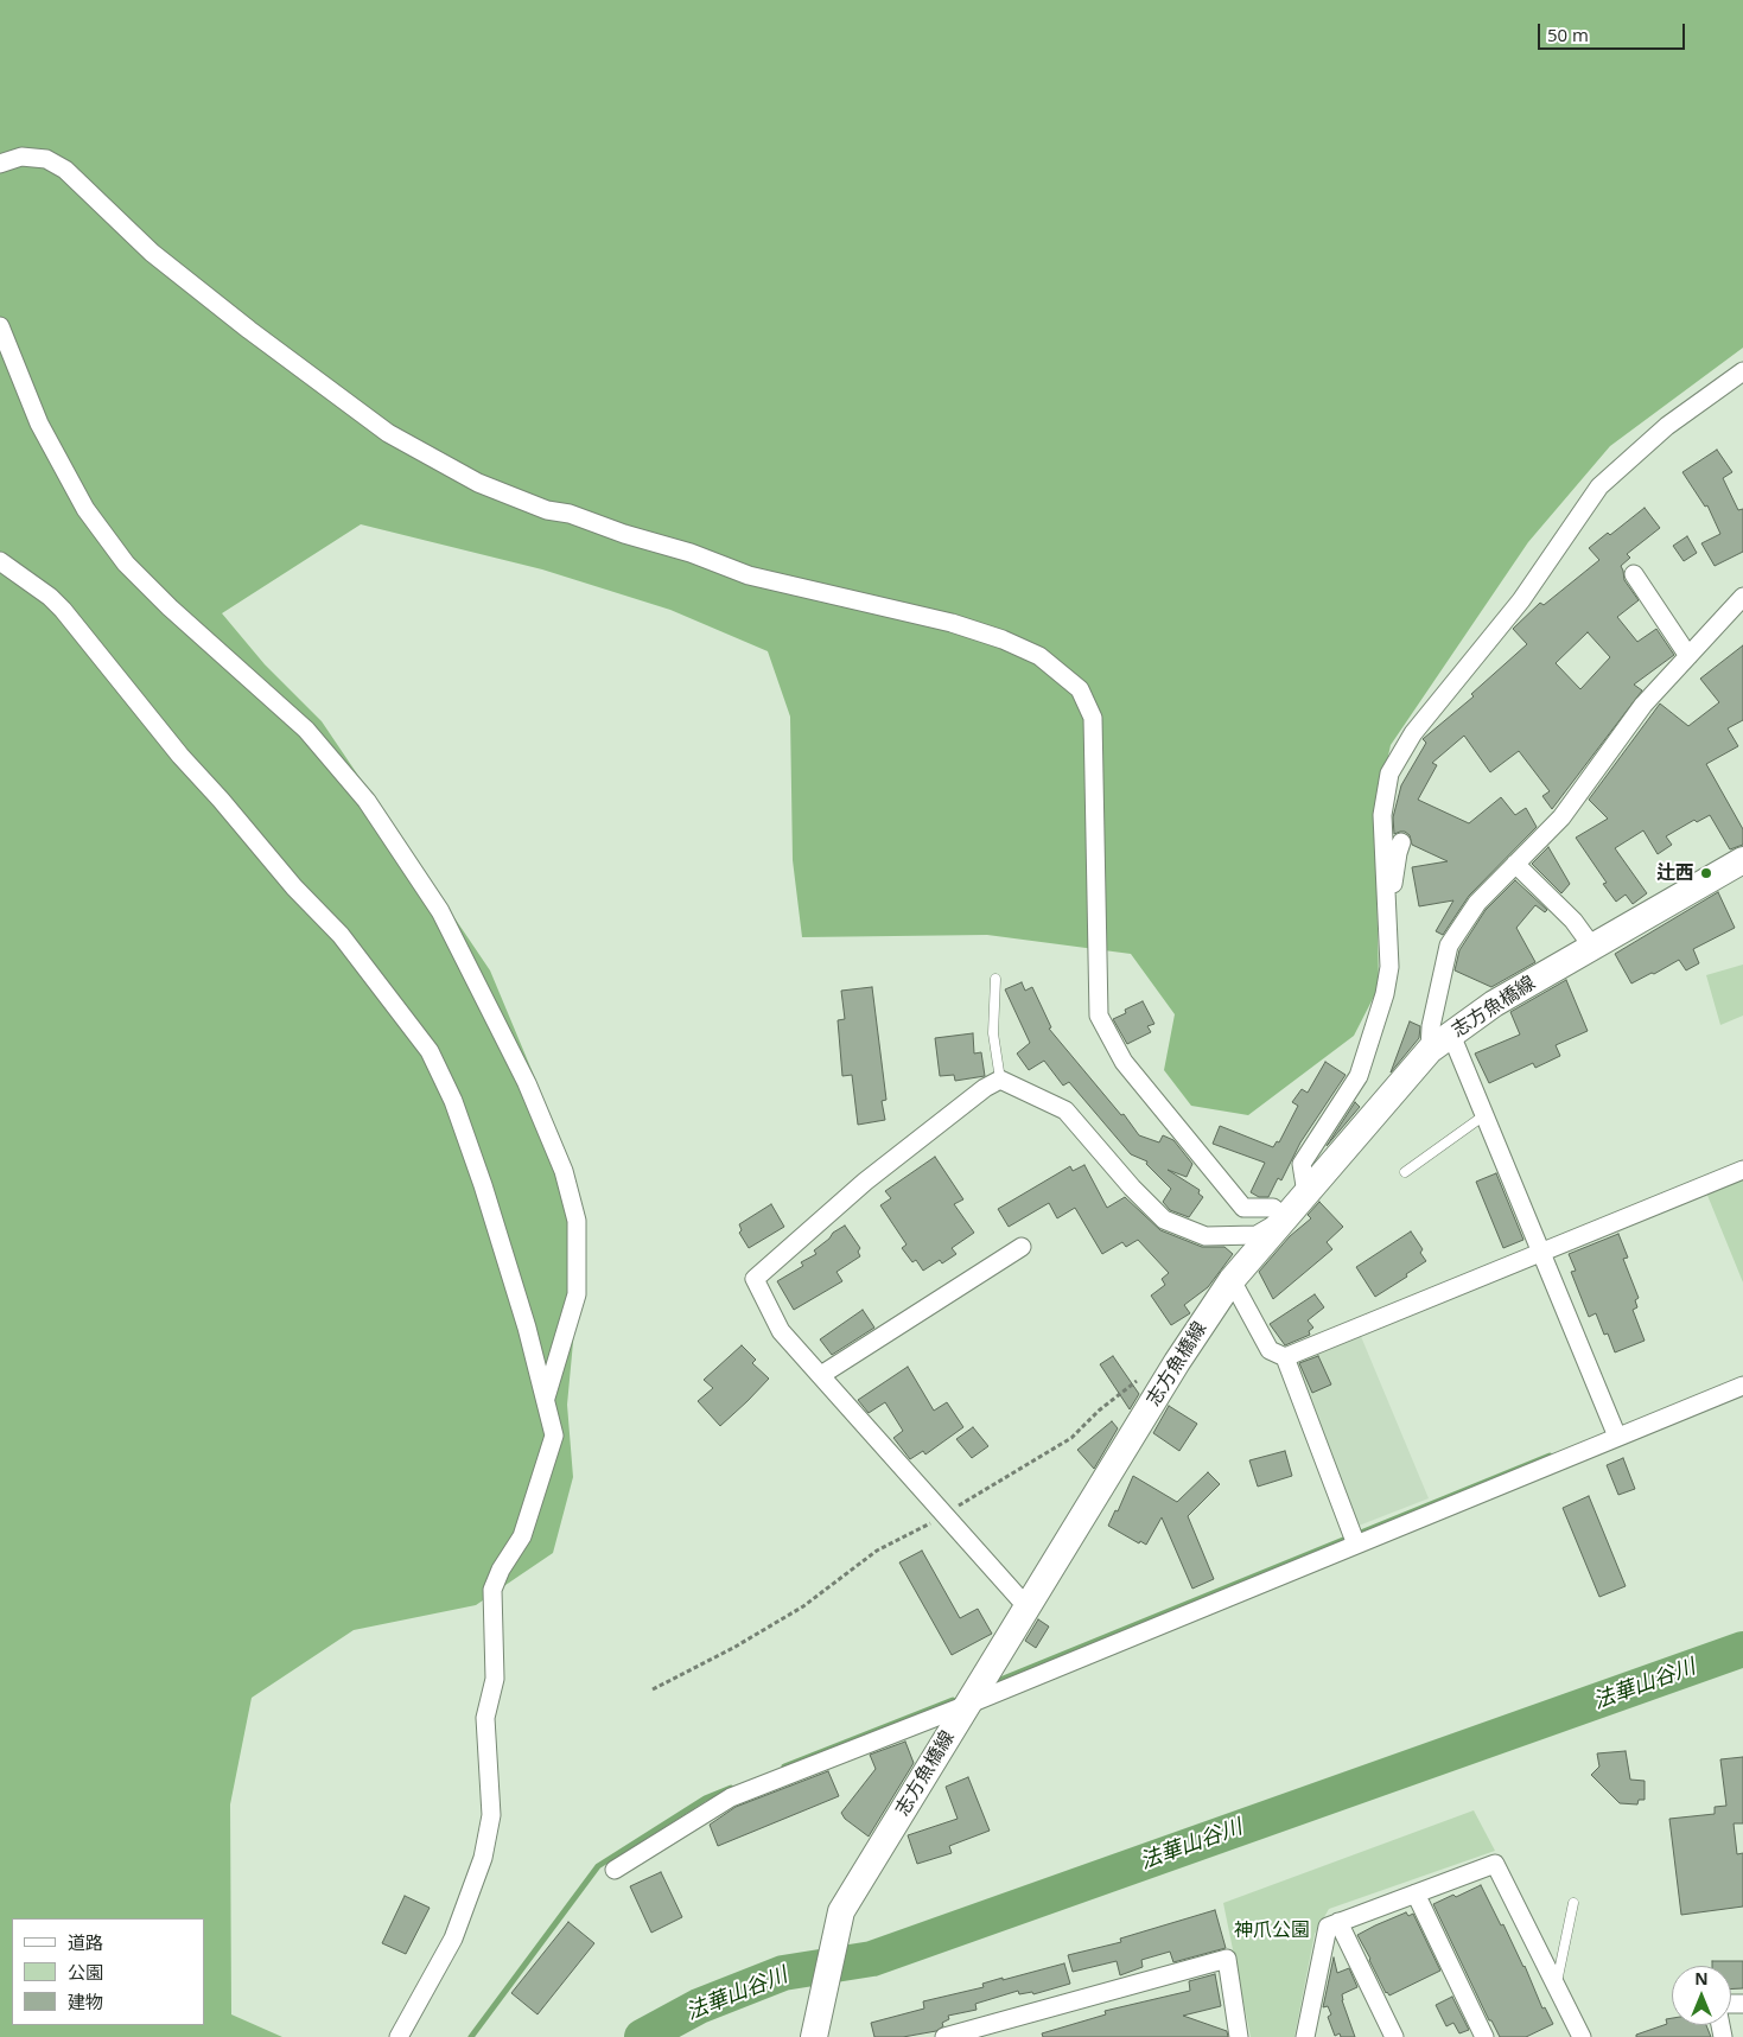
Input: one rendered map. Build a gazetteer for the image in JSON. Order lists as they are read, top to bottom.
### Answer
{
  "streets": {
    "main road": ["志方魚橋線"]
  },
  "water": ["法華山谷川"],
  "parks": ["神爪公園"],
  "places": ["辻西"],
  "legend": ["道路", "公園", "建物"],
  "scale_bar": "50 m",
  "north": "top"
}
